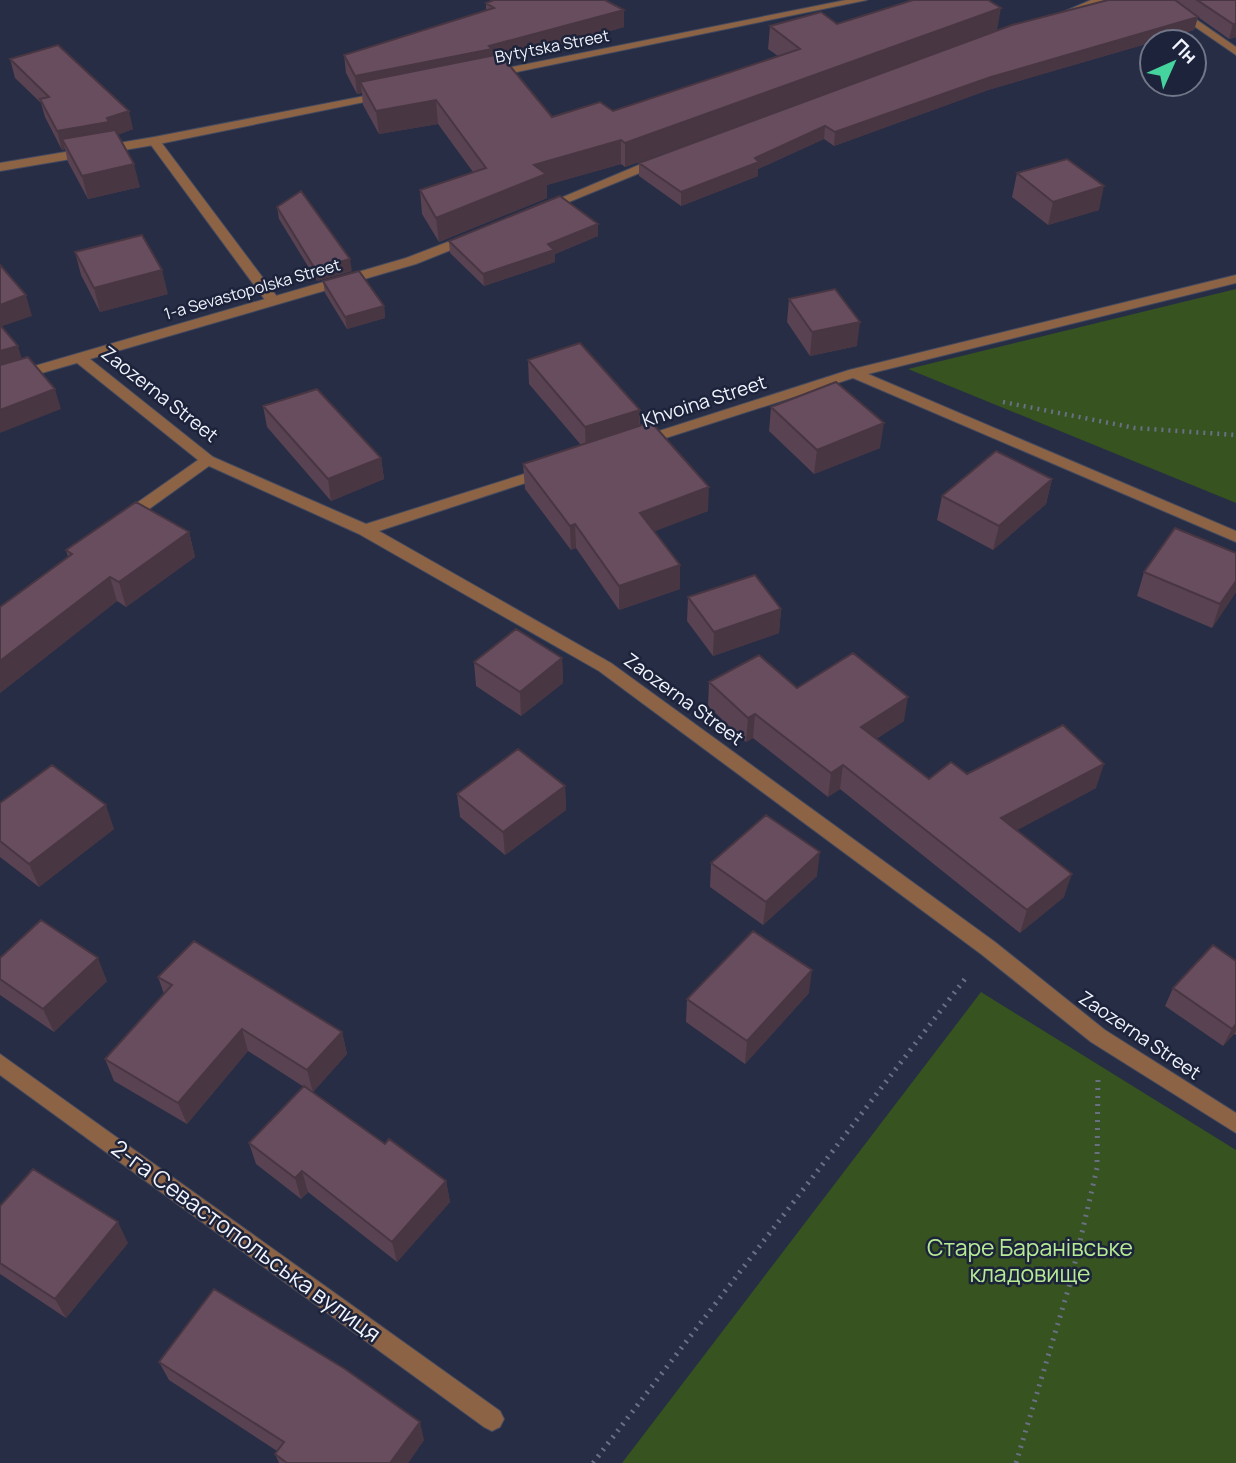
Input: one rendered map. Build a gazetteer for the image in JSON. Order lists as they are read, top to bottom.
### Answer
{
  "streets": {
    "street": [
      "Bytytska Street",
      "1-a Sevastopolska Street",
      "Zaozerna Street",
      "Khvoina Street",
      "2-га Севастопольська вулиця"
    ]
  },
  "crossings": [
    ["1-a Sevastopolska Street", "Zaozerna Street"]
  ],
  "parks": ["Старе Баранівське кладовище"],
  "north": "top right"
}
